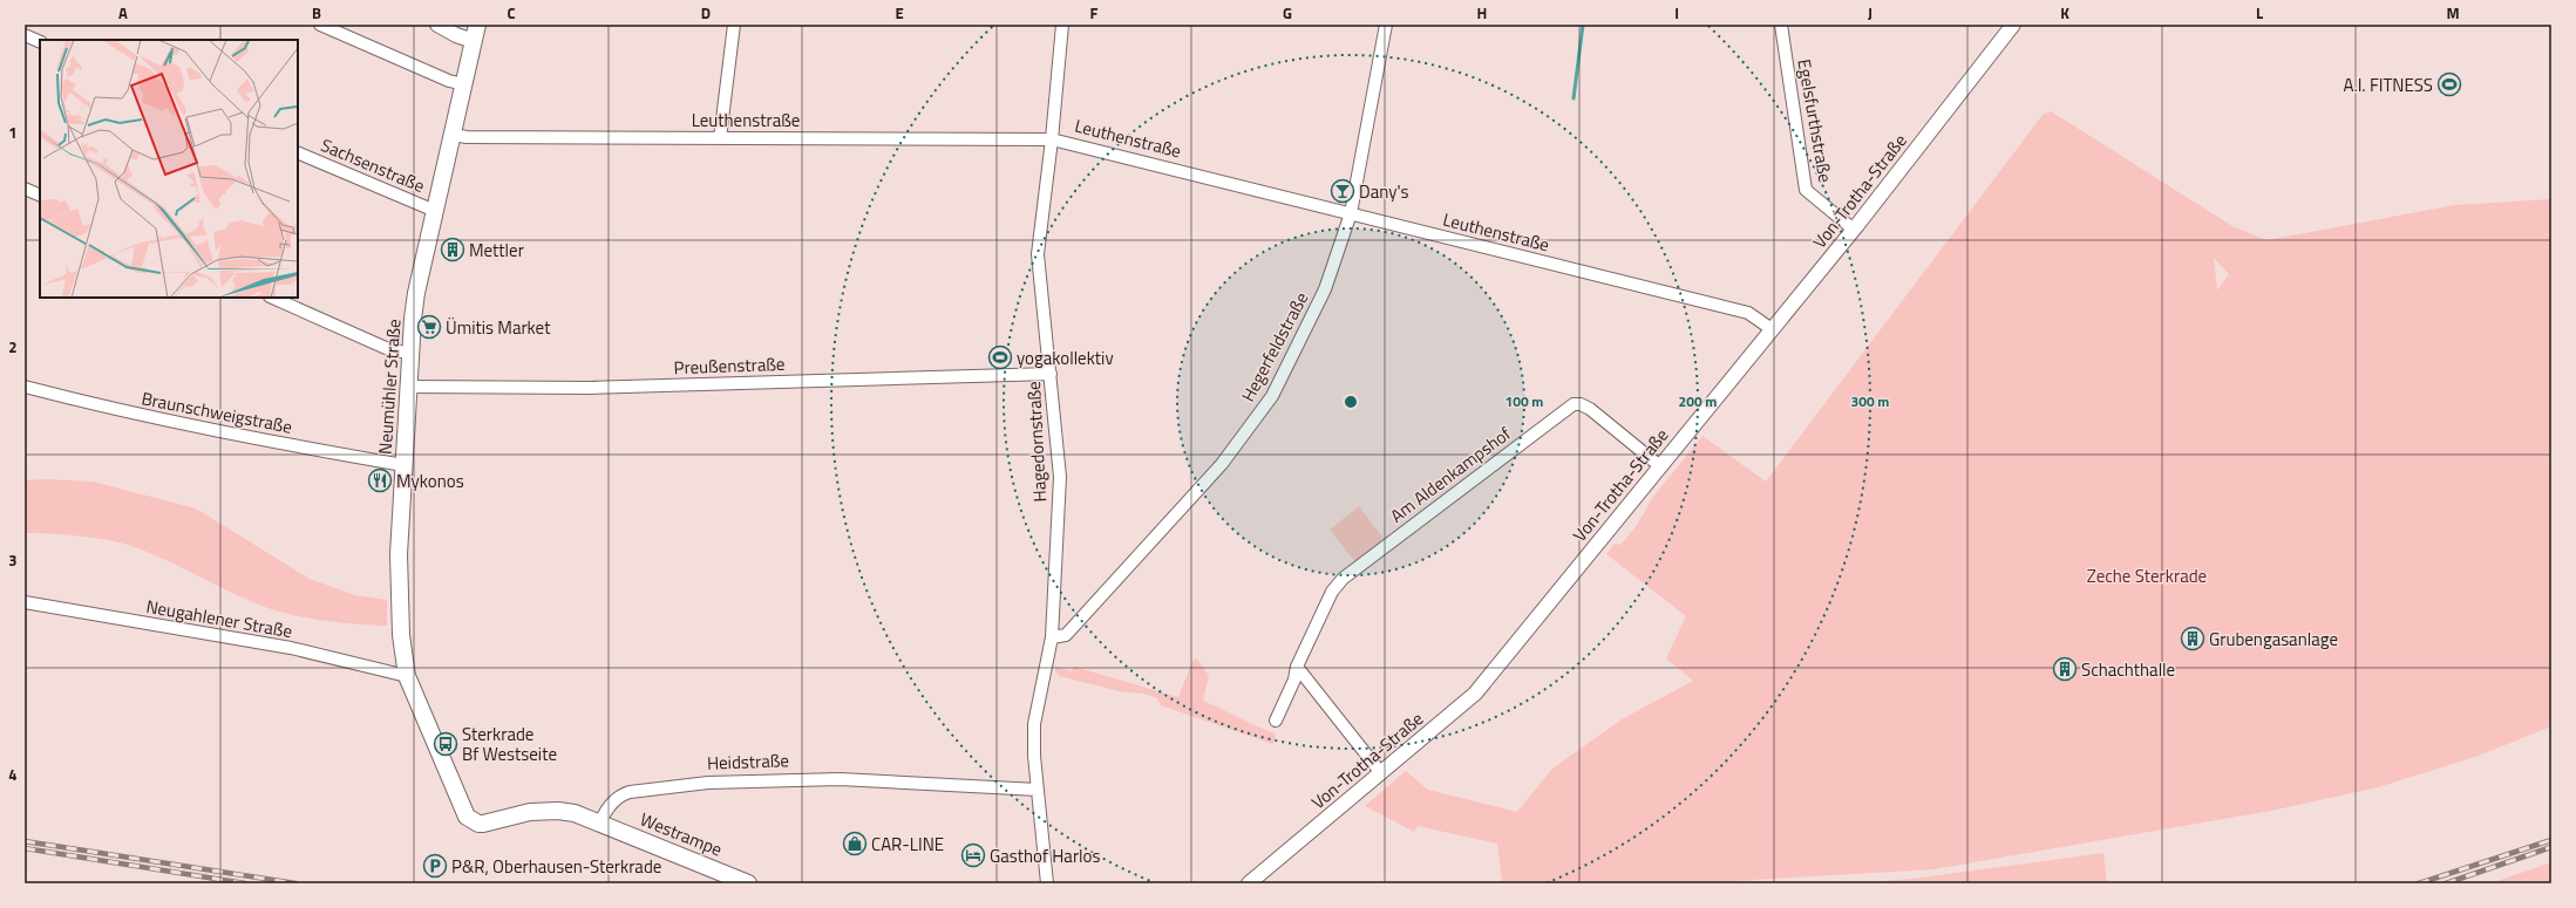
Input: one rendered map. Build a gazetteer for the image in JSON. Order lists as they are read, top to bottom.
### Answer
{
  "streets": {
    "main road": ["Neumühler Straße", "Westrampe"],
    "street": [
      "Leuthenstraße",
      "Egelsfurthstraße",
      "Sachsenstraße",
      "Von-Trotha-Straße",
      "Hegerfeldstraße",
      "Preußenstraße",
      "Braunschweigstraße",
      "Hagedornstraße",
      "Am Aldenkampshof",
      "Neugahlener Straße",
      "Heidstraße"
    ]
  },
  "crossings": [
    ["Leuthenstraße", "Von-Trotha-Straße"],
    ["Leuthenstraße", "Hegerfeldstraße"],
    ["Leuthenstraße", "Neumühler Straße"],
    ["Leuthenstraße", "Hagedornstraße"],
    ["Egelsfurthstraße", "Von-Trotha-Straße"],
    ["Sachsenstraße", "Neumühler Straße"],
    ["Von-Trotha-Straße", "Am Aldenkampshof"],
    ["Hegerfeldstraße", "Hagedornstraße"],
    ["Preußenstraße", "Neumühler Straße"],
    ["Preußenstraße", "Hagedornstraße"],
    ["Neumühler Straße", "Braunschweigstraße"],
    ["Neumühler Straße", "Neugahlener Straße"],
    ["Neumühler Straße", "Heidstraße"],
    ["Neumühler Straße", "Westrampe"],
    ["Hagedornstraße", "Heidstraße"],
    ["Heidstraße", "Westrampe"]
  ],
  "parks": ["Zeche Sterkrade"],
  "places": {
    "sports": ["A.I. FITNESS", "yogakollektiv"],
    "bar": ["Dany's"],
    "building": ["Mettler", "Grubengasanlage", "Schachthalle"],
    "supermarket": ["Ümitis Market"],
    "restaurant": ["Mykonos"],
    "bus stop": ["Sterkrade Bf Westseite"],
    "shop": ["CAR-LINE"],
    "hotel": ["Gasthof Harlos"],
    "parking": ["P&R, Oberhausen-Sterkrade"]
  },
  "grid": {
    "columns": [
      "A",
      "B",
      "C",
      "D",
      "E",
      "F",
      "G",
      "H",
      "I",
      "J",
      "K",
      "L",
      "M"
    ],
    "rows": [
      "1",
      "2",
      "3",
      "4"
    ]
  },
  "rings": ["100 m", "200 m", "300 m"]
}
